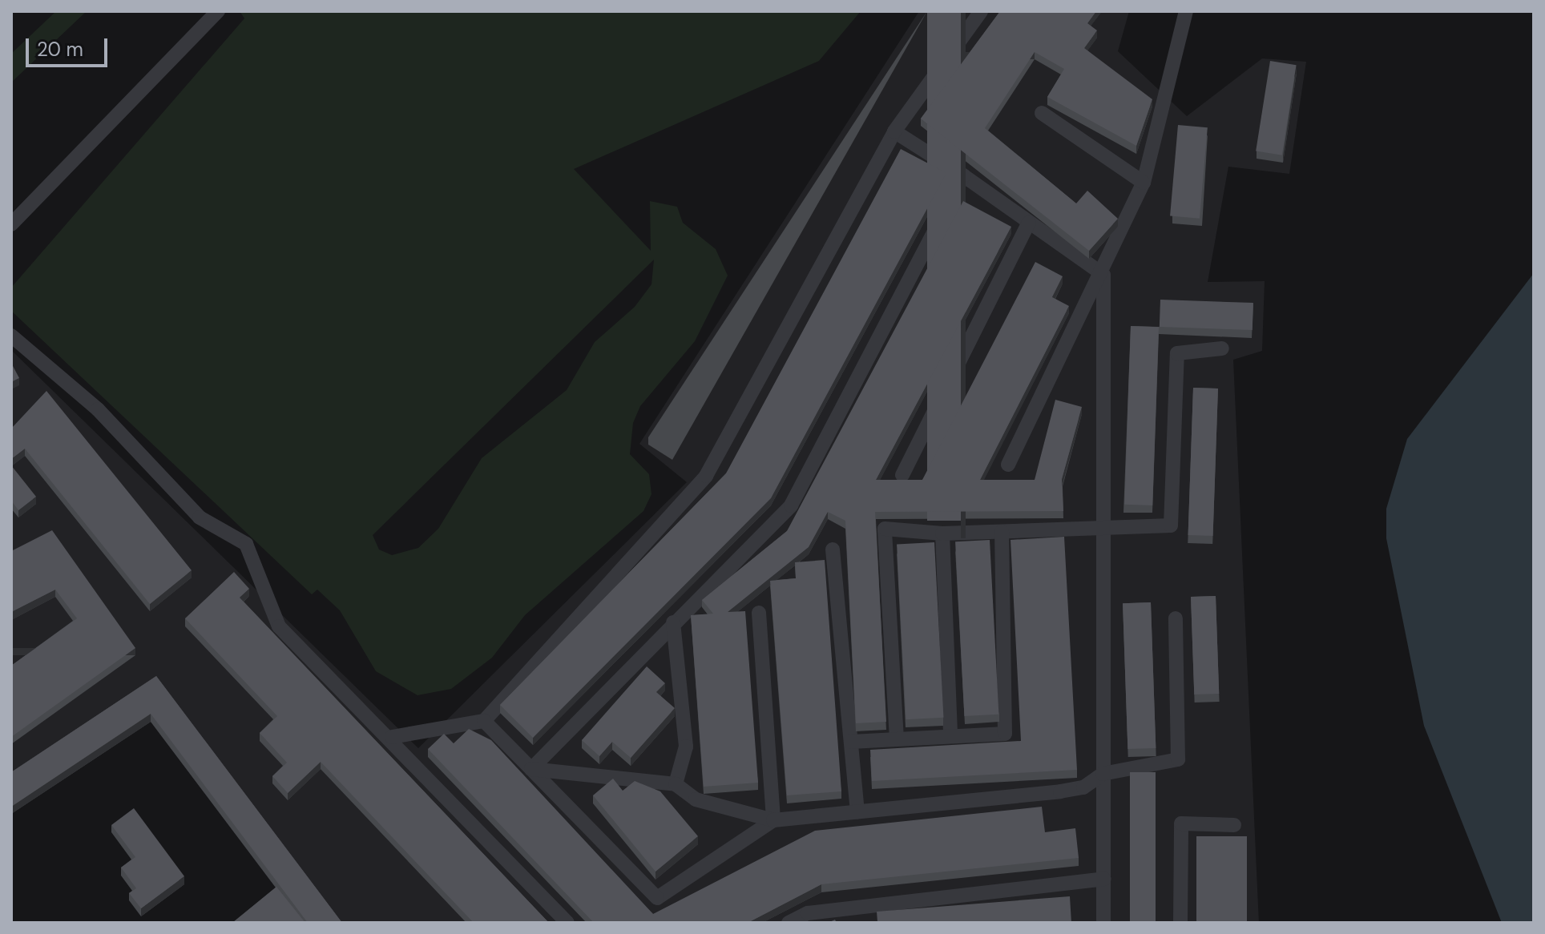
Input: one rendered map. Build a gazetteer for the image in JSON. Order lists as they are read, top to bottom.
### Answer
{
  "scale_bar": "20 m"
}
